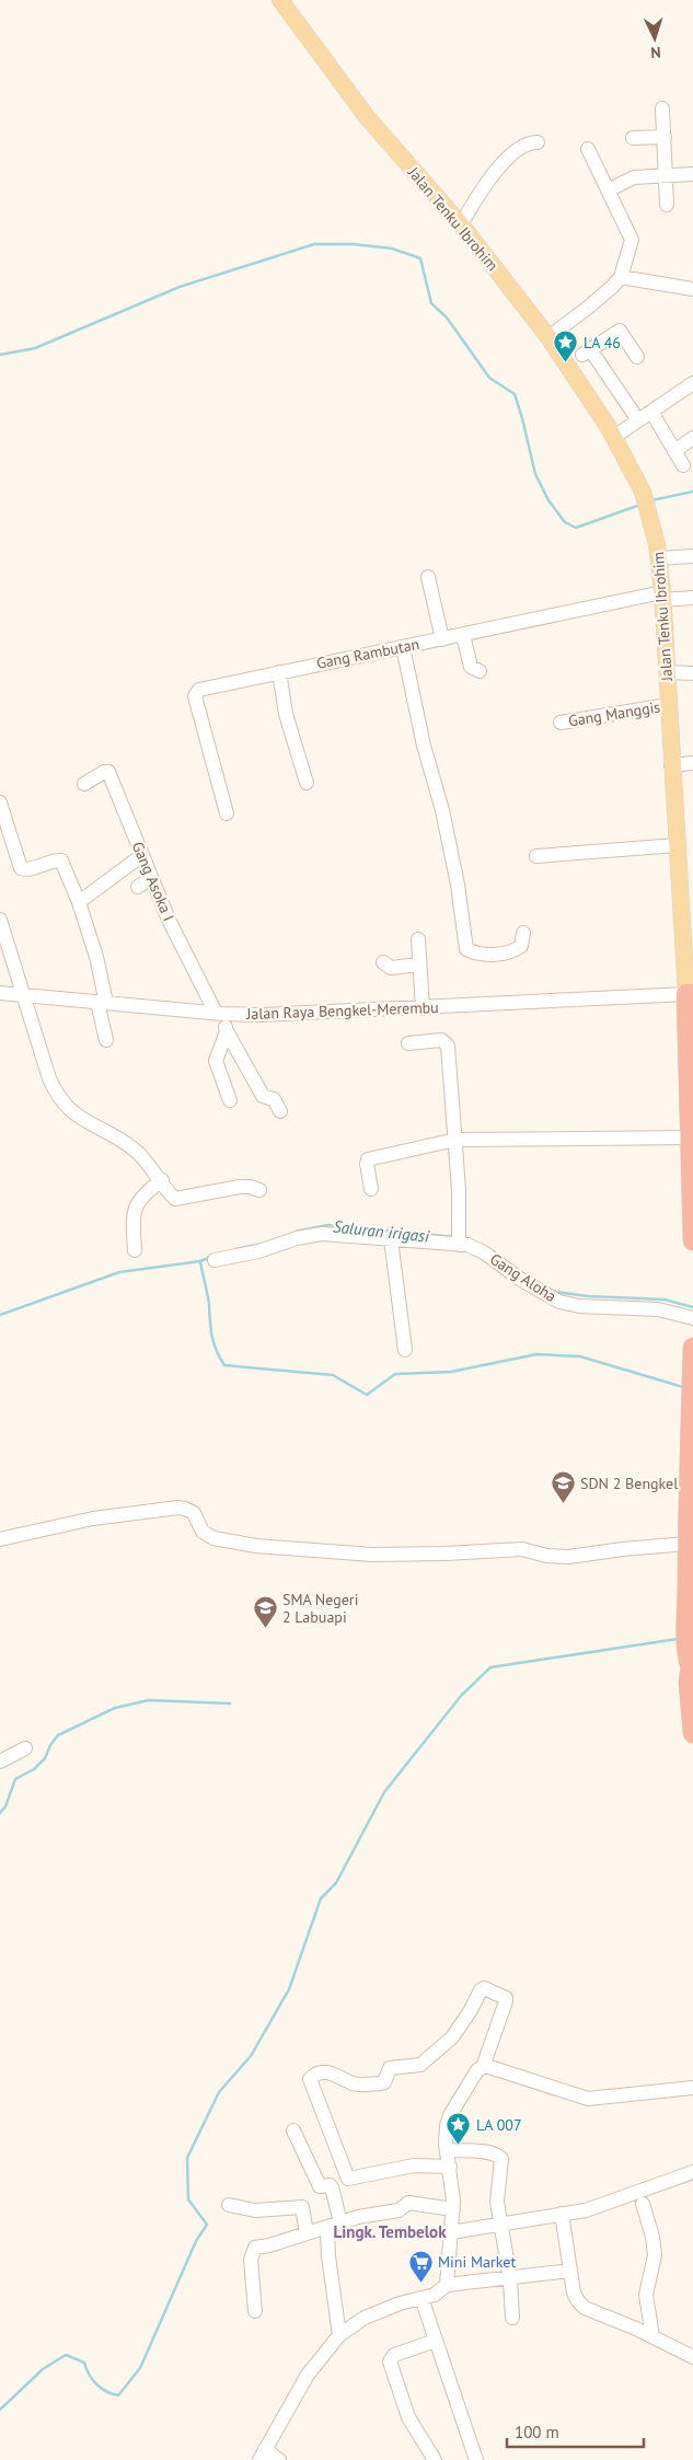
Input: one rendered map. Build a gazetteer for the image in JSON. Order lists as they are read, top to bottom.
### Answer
{
  "streets": {
    "main road": ["Jalan Tenku Ibrohim"],
    "street": [
      "Gang Rambutan",
      "Gang Manggis",
      "Gang Asoka I",
      "Jalan Raya Bengkel-Merembu",
      "Gang Aloha"
    ]
  },
  "crossings": [
    ["Jalan Tenku Ibrohim", "Gang Rambutan"],
    ["Jalan Tenku Ibrohim", "Gang Manggis"],
    ["Jalan Tenku Ibrohim", "Jalan Raya Bengkel-Merembu"],
    ["Gang Asoka I", "Jalan Raya Bengkel-Merembu"]
  ],
  "districts": ["Lingk. Tembelok"],
  "water": ["Saluran irigasi"],
  "places": {
    "place": ["LA 46", "LA 007"],
    "school or university": ["SDN 2 Bengkel", "SMA Negeri 2 Labuapi"],
    "supermarket": ["Mini Market"]
  },
  "scale_bar": "100 m",
  "north": "bottom"
}
